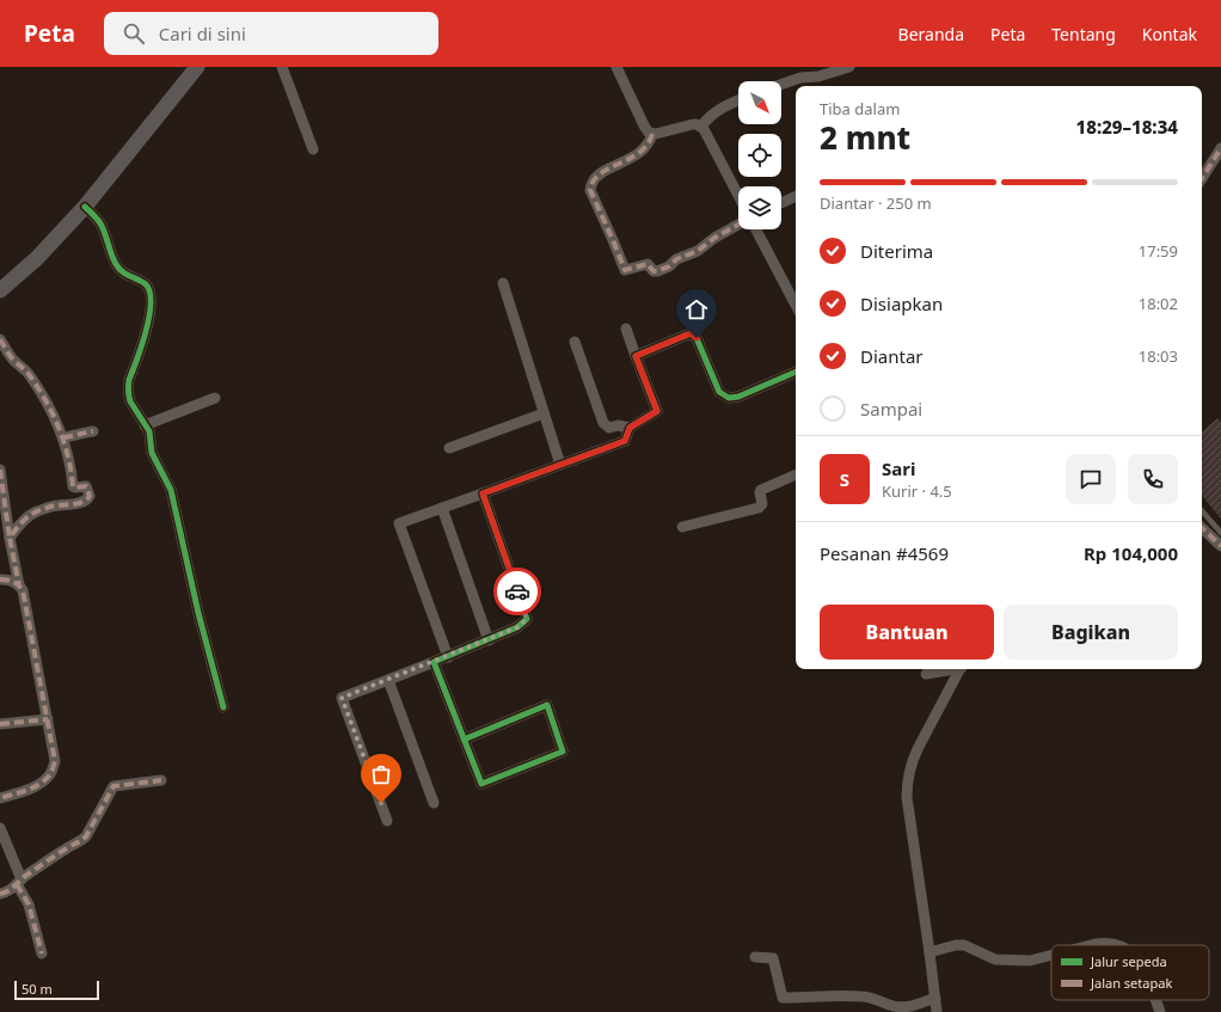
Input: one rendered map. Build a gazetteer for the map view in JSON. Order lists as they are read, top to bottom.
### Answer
{
  "legend": ["Jalur sepeda", "Jalan setapak"],
  "scale_bar": "50 m",
  "north": "bottom right",
  "page": {
    "header": "Peta",
    "search": "Cari di sini",
    "nav": [
      "Beranda",
      "Peta",
      "Tentang",
      "Kontak"
    ],
    "heading": ["2 mnt", "Tiba dalam", "18:29–18:34"],
    "panel": [
      "Sari",
      "Kurir · 4.5",
      "Pesanan #4569",
      "Rp 104,000"
    ],
    "bar": "Diantar · 250 m",
    "list": [
      ["Diterima", "17:59"],
      ["Disiapkan", "18:02"],
      ["Diantar", "18:03"],
      "Sampai"
    ],
    "round": "S",
    "buttons": ["Bantuan", "Bagikan"],
    "scale": "50 m"
  }
}
